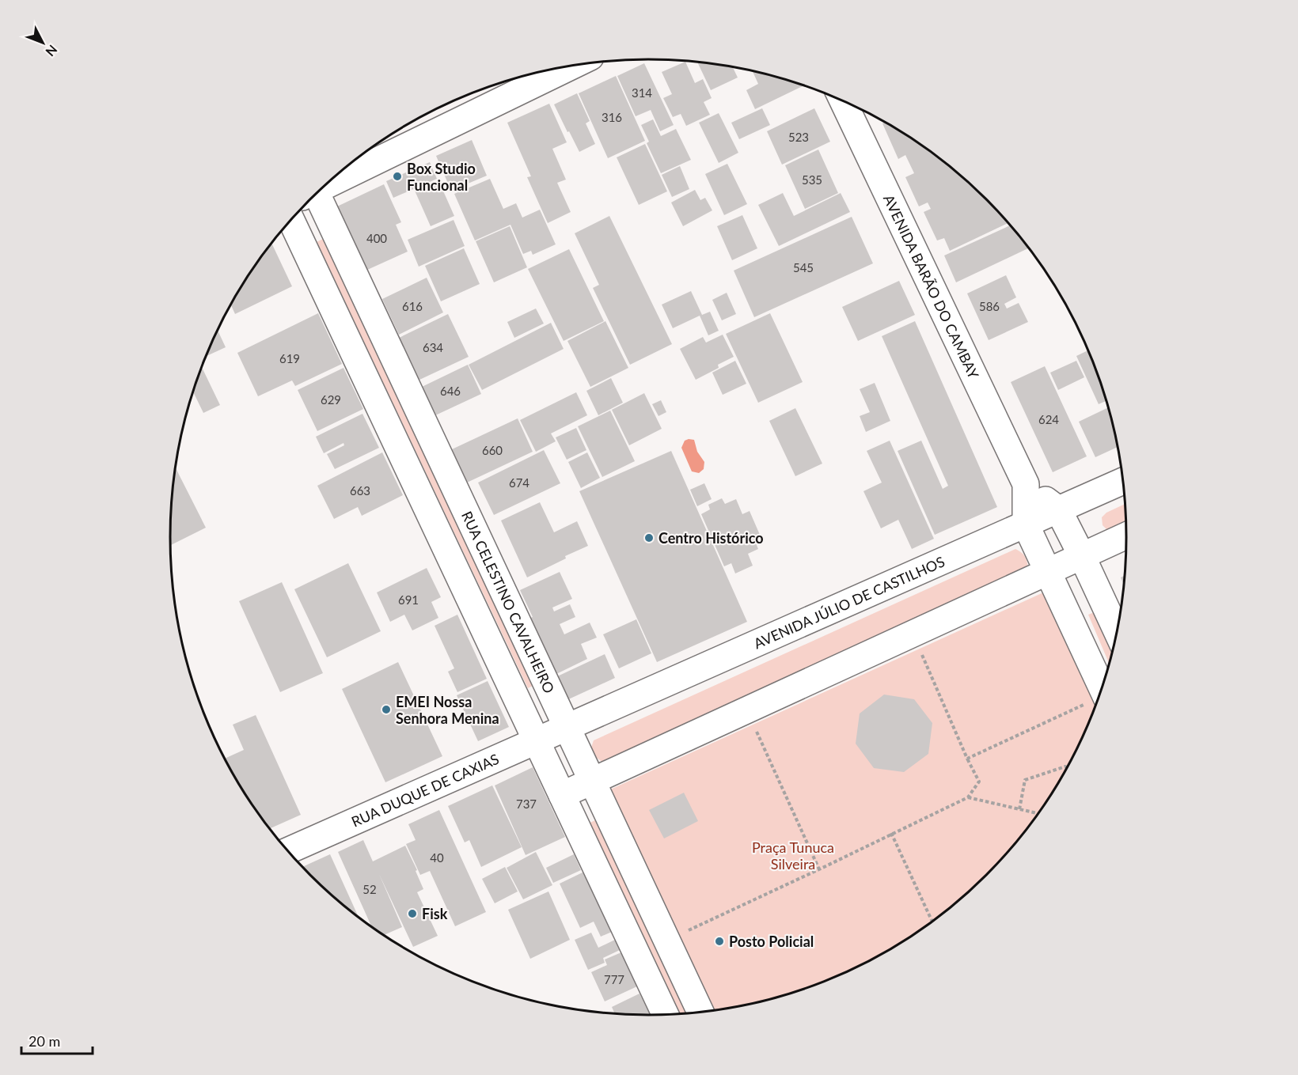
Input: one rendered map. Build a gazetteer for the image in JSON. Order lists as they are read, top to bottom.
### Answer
{
  "streets": {
    "street": [
      "AVENIDA BARÃO DO CAMBAY",
      "RUA CELESTINO CAVALHEIRO",
      "AVENIDA JÚLIO DE CASTILHOS",
      "RUA DUQUE DE CAXIAS"
    ]
  },
  "crossings": [
    ["AVENIDA BARÃO DO CAMBAY", "AVENIDA JÚLIO DE CASTILHOS"],
    ["RUA CELESTINO CAVALHEIRO", "AVENIDA JÚLIO DE CASTILHOS"],
    ["RUA CELESTINO CAVALHEIRO", "RUA DUQUE DE CAXIAS"],
    ["AVENIDA JÚLIO DE CASTILHOS", "RUA DUQUE DE CAXIAS"]
  ],
  "parks": ["Praça Tunuca Silveira"],
  "places": [
    "Box Studio Funcional",
    "Centro Histórico",
    "EMEI Nossa Senhora Menina",
    "Fisk",
    "Posto Policial"
  ],
  "house_numbers": [
    "314",
    "316",
    "523",
    "535",
    "400",
    "545",
    "616",
    "586",
    "634",
    "619",
    "646",
    "629",
    "624",
    "660",
    "674",
    "663",
    "691",
    "737",
    "40",
    "52",
    "777"
  ],
  "scale_bar": "20 m",
  "north": "bottom right"
}
